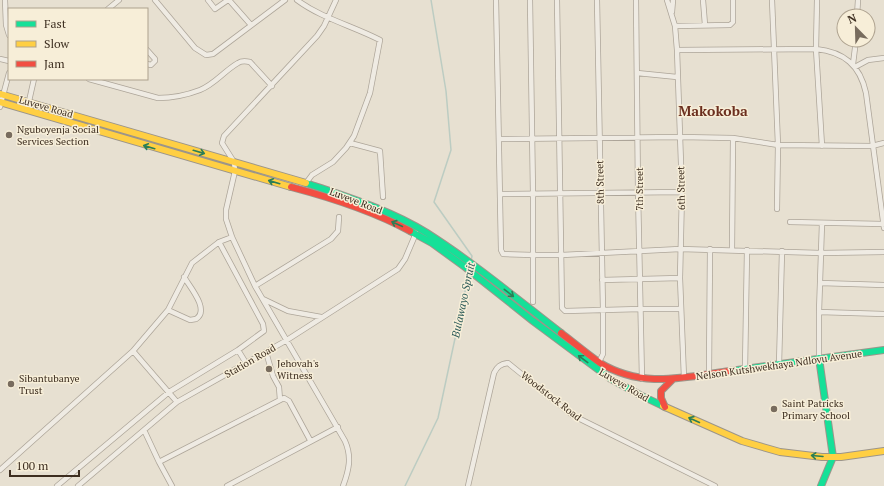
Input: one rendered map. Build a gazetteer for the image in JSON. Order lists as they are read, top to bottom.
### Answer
{
  "streets": {
    "street": [
      "Luveve Road",
      "8th Street",
      "6th Street",
      "7th Street",
      "Station Road",
      "Nelson Kutshwekhaya Ndlovu Avenue",
      "Woodstock Road"
    ]
  },
  "crossings": [
    ["Luveve Road", "8th Street"],
    ["Luveve Road", "7th Street"],
    ["Luveve Road", "Station Road"],
    ["Luveve Road", "Nelson Kutshwekhaya Ndlovu Avenue"],
    ["6th Street", "Nelson Kutshwekhaya Ndlovu Avenue"]
  ],
  "districts": ["Makokoba"],
  "water": ["Bulawayo Spruit"],
  "places": [
    "Nguboyenja Social Services Section",
    "Jehovah's Witness",
    "Sibantubanye Trust",
    "Saint Patricks Primary School"
  ],
  "legend": ["Fast", "Slow", "Jam"],
  "scale_bar": "100 m",
  "north": "top left"
}
